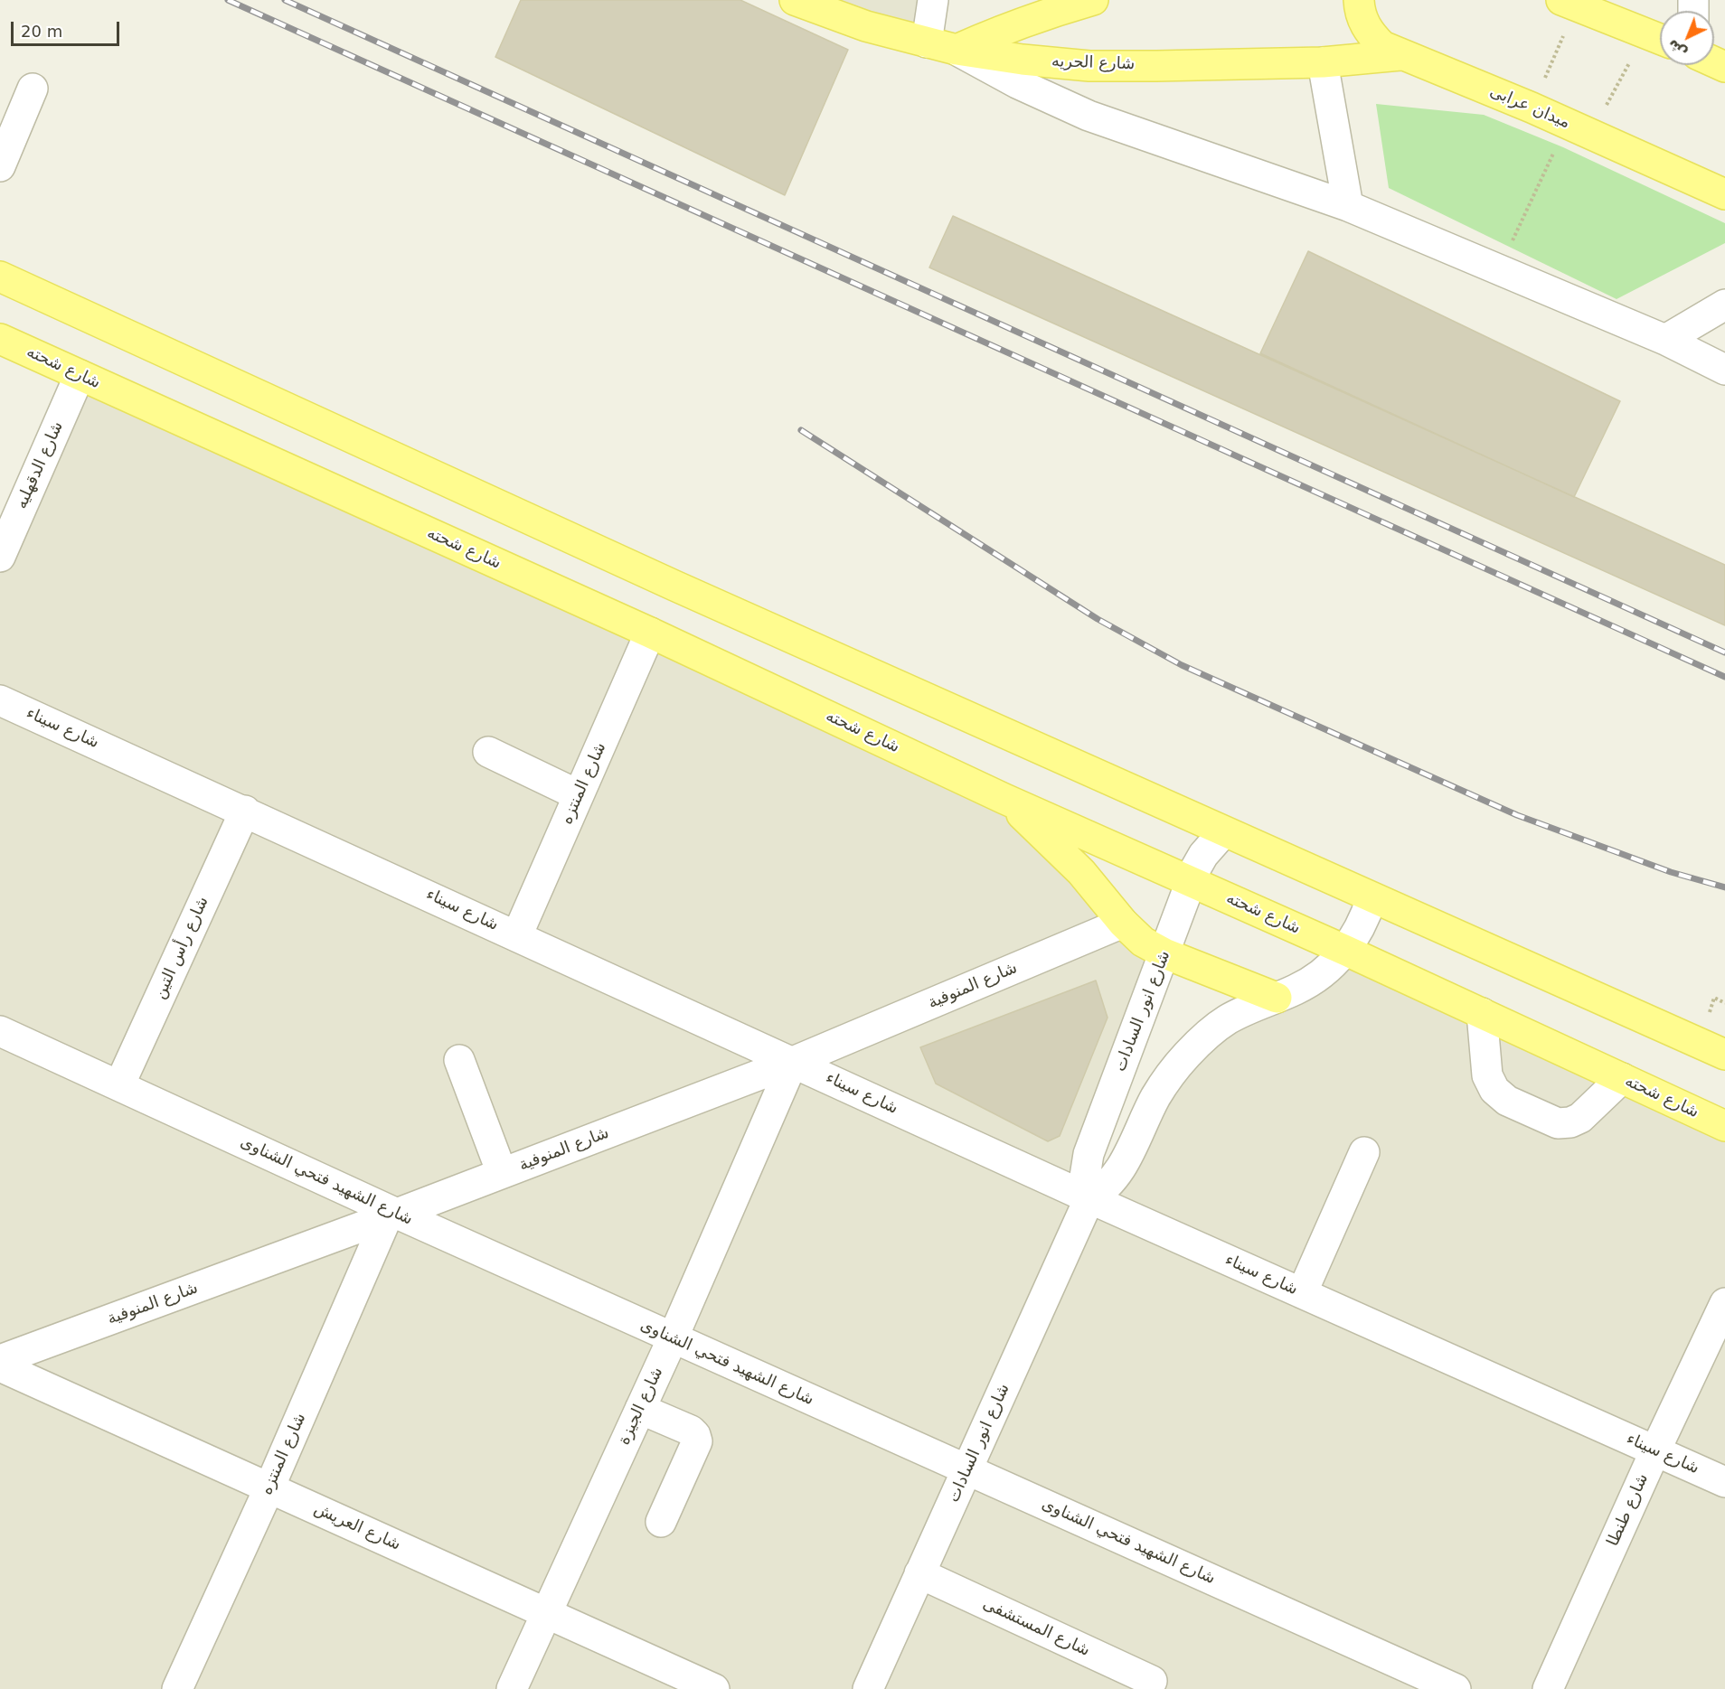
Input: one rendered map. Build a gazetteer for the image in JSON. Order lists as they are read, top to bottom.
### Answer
{
  "streets": {
    "main road": ["شارع الحريه", "ميدان عرابى", "شارع شحته"],
    "street": [
      "شارع الدقهليه",
      "شارع سيناء",
      "شارع المنتزه",
      "شارع رأس التين",
      "شارع المنوفية",
      "شارع انور السادات",
      "شارع الشهيد فتحي الشناوى",
      "شارع الجيزة",
      "شارع طنطا",
      "شارع العريش",
      "شارع المستشفى"
    ]
  },
  "crossings": [
    ["شارع الحريه", "ميدان عرابى"],
    ["شارع شحته", "شارع الدقهليه"],
    ["شارع شحته", "شارع المنتزه"],
    ["شارع شحته", "شارع انور السادات"],
    ["شارع سيناء", "شارع المنتزه"],
    ["شارع سيناء", "شارع رأس التين"],
    ["شارع سيناء", "شارع المنوفية"],
    ["شارع سيناء", "شارع انور السادات"],
    ["شارع سيناء", "شارع الجيزة"],
    ["شارع سيناء", "شارع طنطا"],
    ["شارع المنتزه", "شارع المنوفية"],
    ["شارع المنتزه", "شارع الشهيد فتحي الشناوى"],
    ["شارع المنتزه", "شارع العريش"],
    ["شارع رأس التين", "شارع الشهيد فتحي الشناوى"],
    ["شارع المنوفية", "شارع الشهيد فتحي الشناوى"],
    ["شارع المنوفية", "شارع الجيزة"],
    ["شارع انور السادات", "شارع الشهيد فتحي الشناوى"],
    ["شارع انور السادات", "شارع المستشفى"],
    ["شارع الشهيد فتحي الشناوى", "شارع الجيزة"],
    ["شارع الجيزة", "شارع العريش"]
  ],
  "scale_bar": "20 m",
  "north": "bottom left"
}
